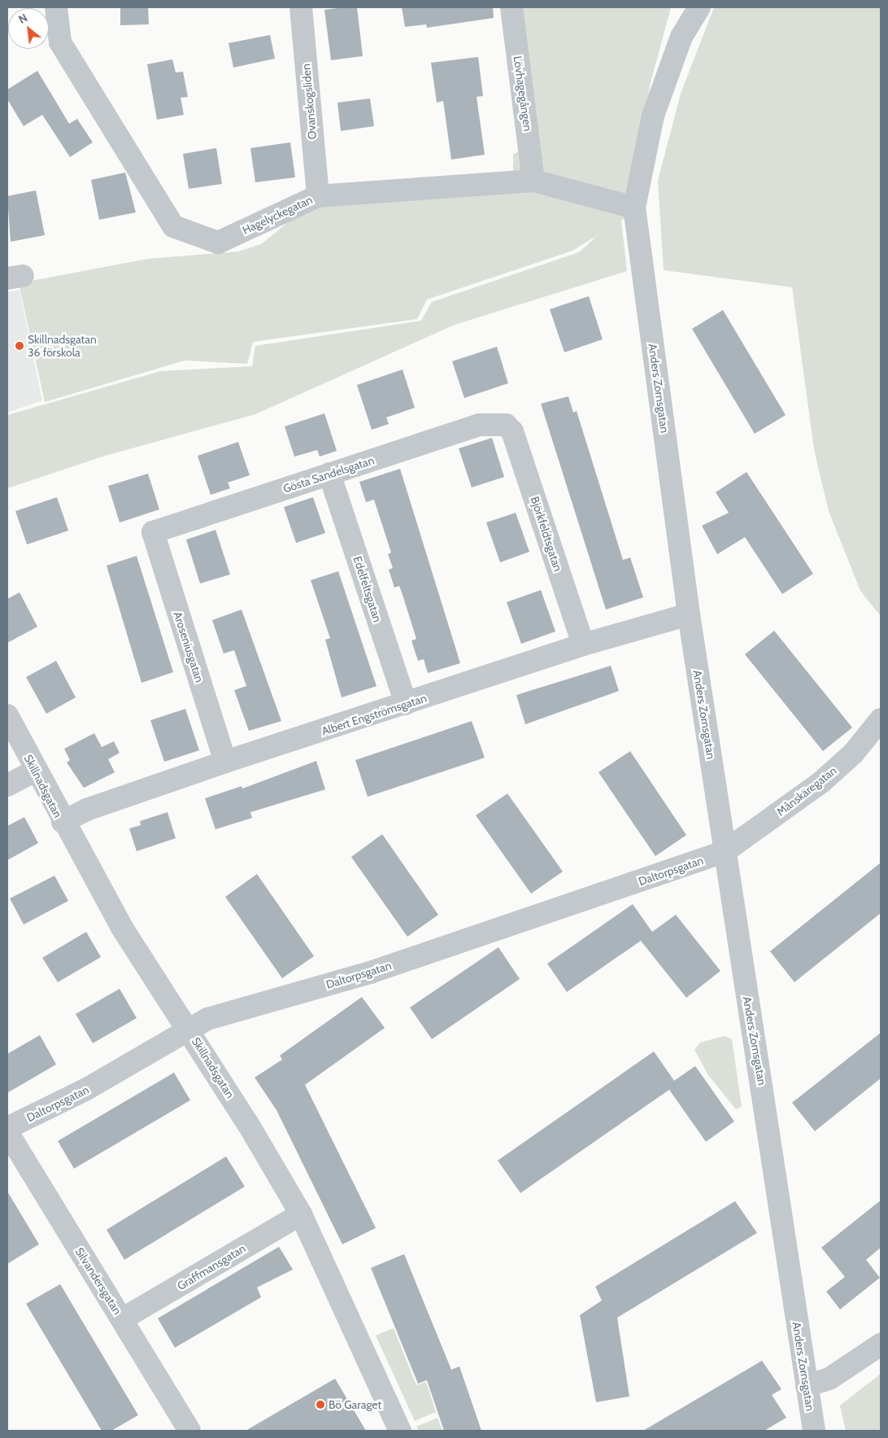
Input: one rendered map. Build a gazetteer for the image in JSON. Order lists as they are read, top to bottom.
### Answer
{
  "streets": {
    "street": [
      "Lövhagegången",
      "Ovanskogsliden",
      "Hagelyckegatan",
      "Anders Zornsgatan",
      "Gösta Sandelsgatan",
      "Björkfeldtsgatan",
      "Edelfeltsgatan",
      "Aroseniusgatan",
      "Albert Engströmsgatan",
      "Skillnadsgatan",
      "Månskäregatan",
      "Daltorpsgatan",
      "Graffmansgatan",
      "Silvandersgatan"
    ]
  },
  "crossings": [
    ["Lövhagegången", "Hagelyckegatan"],
    ["Ovanskogsliden", "Hagelyckegatan"],
    ["Hagelyckegatan", "Anders Zornsgatan"],
    ["Anders Zornsgatan", "Albert Engströmsgatan"],
    ["Anders Zornsgatan", "Månskäregatan"],
    ["Anders Zornsgatan", "Daltorpsgatan"],
    ["Gösta Sandelsgatan", "Björkfeldtsgatan"],
    ["Gösta Sandelsgatan", "Edelfeltsgatan"],
    ["Gösta Sandelsgatan", "Aroseniusgatan"],
    ["Björkfeldtsgatan", "Albert Engströmsgatan"],
    ["Edelfeltsgatan", "Albert Engströmsgatan"],
    ["Aroseniusgatan", "Albert Engströmsgatan"],
    ["Albert Engströmsgatan", "Skillnadsgatan"],
    ["Skillnadsgatan", "Daltorpsgatan"],
    ["Skillnadsgatan", "Graffmansgatan"],
    ["Månskäregatan", "Daltorpsgatan"],
    ["Graffmansgatan", "Silvandersgatan"]
  ],
  "places": ["Skillnadsgatan 36 förskola", "Bö Garaget"],
  "north": "top left"
}
